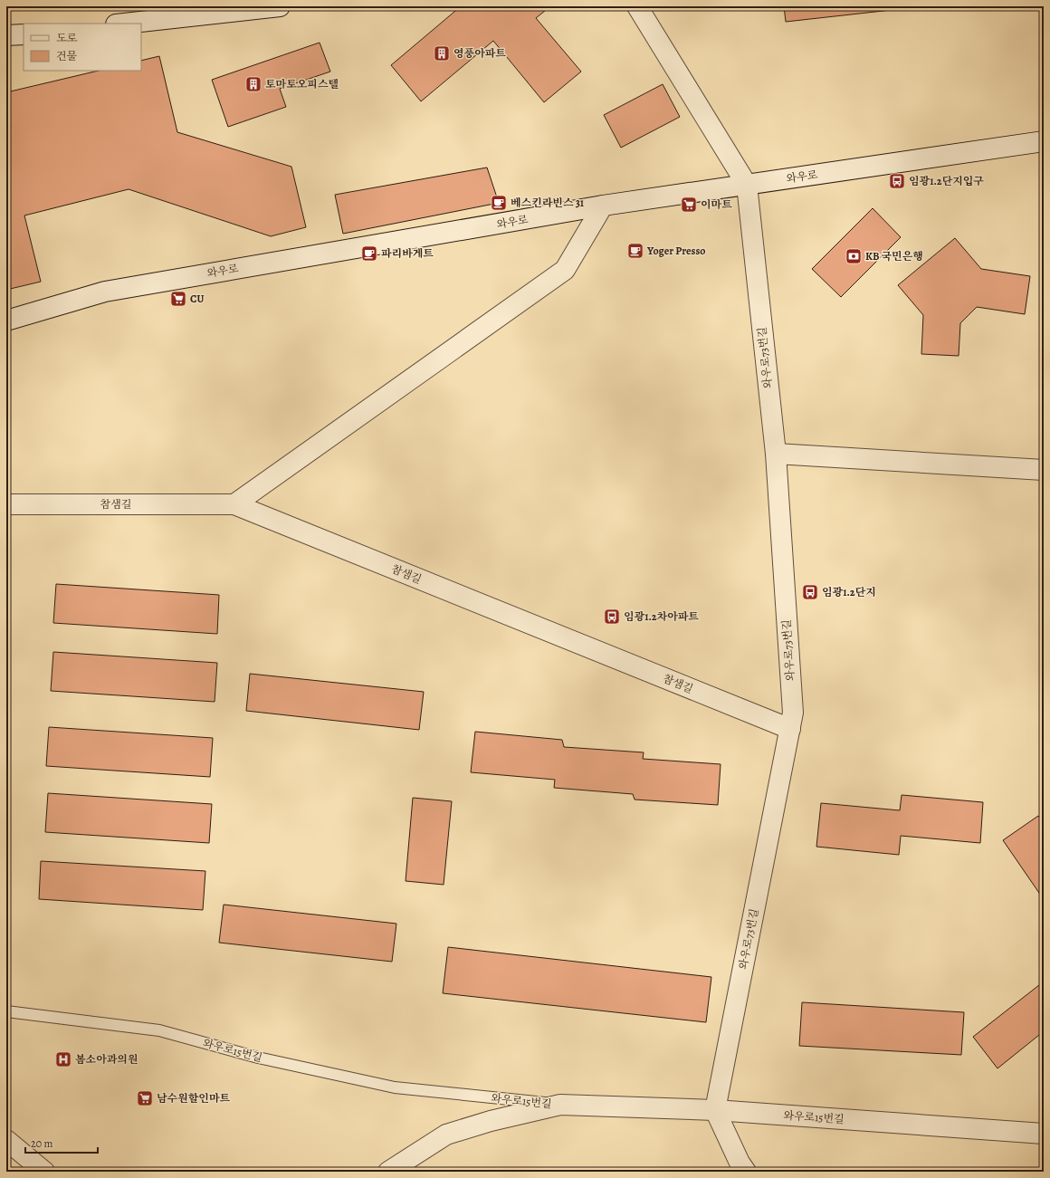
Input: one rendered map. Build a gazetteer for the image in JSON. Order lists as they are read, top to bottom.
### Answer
{
  "streets": {
    "street": [
      "와우로",
      "와우로73번길",
      "참샘길",
      "와우로15번길"
    ]
  },
  "crossings": [
    ["와우로", "와우로73번길"],
    ["와우로73번길", "참샘길"],
    ["와우로73번길", "와우로15번길"]
  ],
  "places": {
    "building": ["영풍아파트", "토마토오피스텔"],
    "bus stop": ["임광1.2단지입구", "임광1.2단지", "임광1.2차아파트"],
    "cafe": ["베스킨라빈스 31", "Yoger Presso", "파리바게트"],
    "supermarket": ["이마트", "CU", "남수원할인마트"],
    "bank": ["KB 국민은행"],
    "hospital": ["봄소아과의원"]
  },
  "legend": ["도로", "건물"],
  "scale_bar": "20 m"
}
